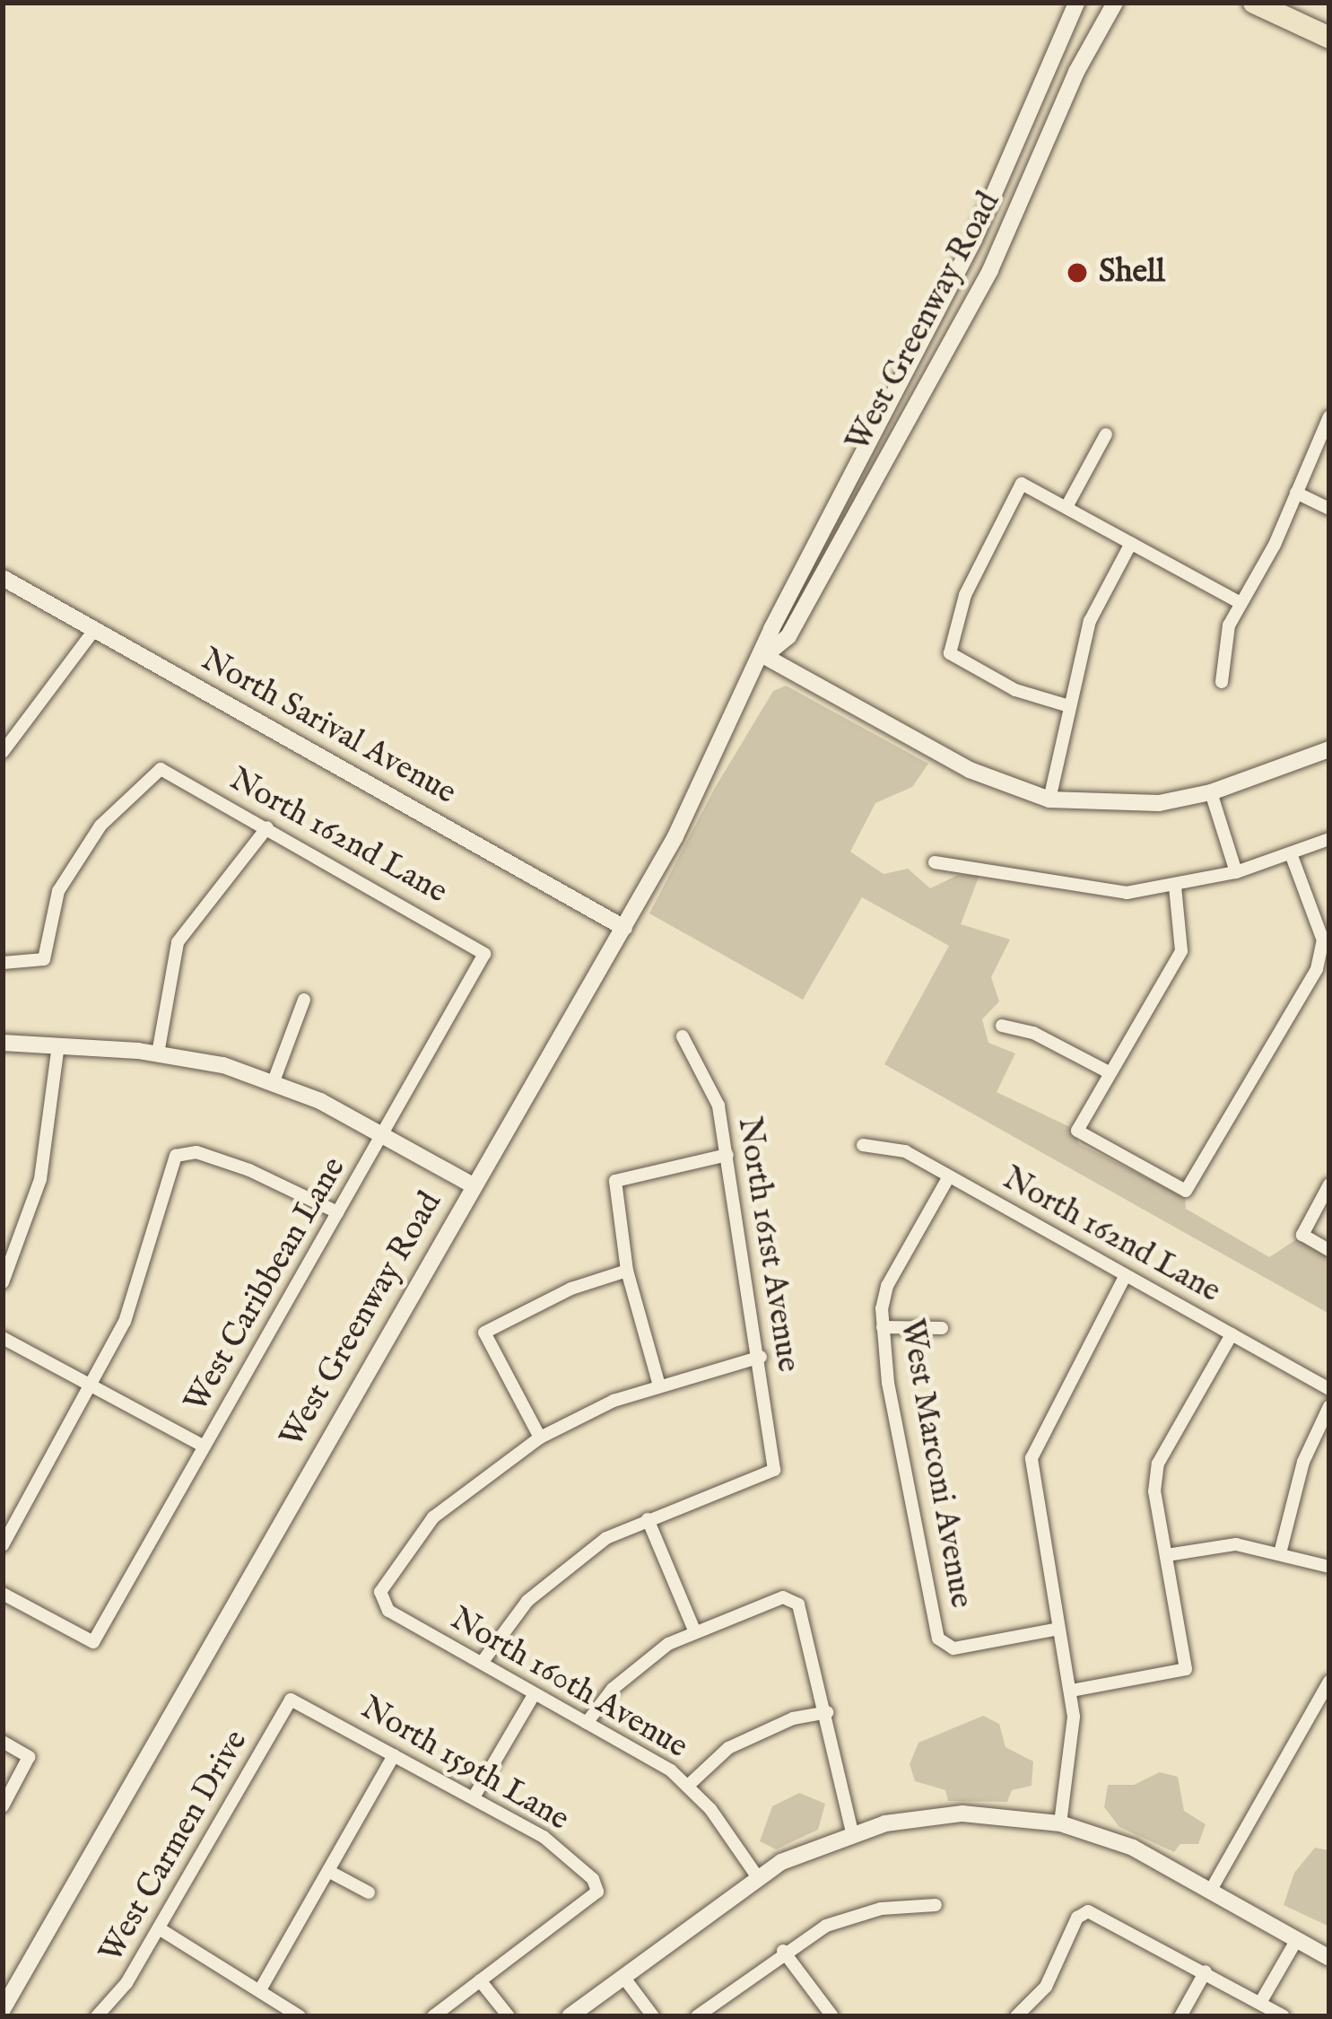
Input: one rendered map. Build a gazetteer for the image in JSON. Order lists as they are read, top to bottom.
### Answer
{
  "streets": {
    "main road": ["West Greenway Road", "North Sarival Avenue"],
    "street": [
      "North 162nd Lane",
      "North 161st Avenue",
      "West Caribbean Lane",
      "West Marconi Avenue",
      "North 160th Avenue",
      "North 159th Lane",
      "West Carmen Drive"
    ]
  },
  "crossings": [
    ["West Greenway Road", "North Sarival Avenue"],
    ["North 162nd Lane", "West Caribbean Lane"],
    ["North 162nd Lane", "West Marconi Avenue"],
    ["North 159th Lane", "West Carmen Drive"]
  ],
  "places": ["Shell"]
}
